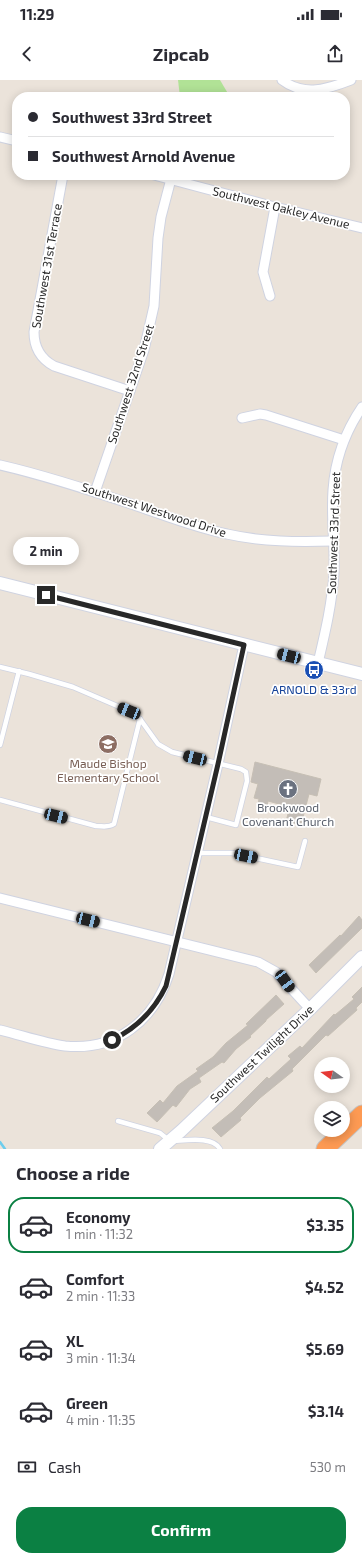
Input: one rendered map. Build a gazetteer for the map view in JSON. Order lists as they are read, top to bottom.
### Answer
{
  "streets": {
    "street": [
      "Southwest Oakley Avenue",
      "Southwest 31st Terrace",
      "Southwest 32nd Street",
      "Southwest Westwood Drive",
      "Southwest 33rd Street",
      "Southwest Twilight Drive"
    ]
  },
  "crossings": [
    ["Southwest 31st Terrace", "Southwest 32nd Street"],
    ["Southwest 32nd Street", "Southwest Westwood Drive"],
    ["Southwest Westwood Drive", "Southwest 33rd Street"]
  ],
  "places": {
    "bus stop": ["ARNOLD & 33rd"],
    "school or university": ["Maude Bishop Elementary School"],
    "church": ["Brookwood Covenant Church"]
  },
  "north": "left",
  "page": {
    "status": "11:29",
    "header": "Zipcab",
    "banner": ["Southwest 33rd Street", "Southwest Arnold Avenue"],
    "bubble": "2 min",
    "heading": "Choose a ride",
    "list": [
      {
        "name": "Economy",
        "note": "1 min · 11:32",
        "value": "$3.35"
      },
      {
        "name": "Comfort",
        "note": "2 min · 11:33",
        "value": "$4.52"
      },
      {
        "name": "XL",
        "note": "3 min · 11:34",
        "value": "$5.69"
      },
      {
        "name": "Green",
        "note": "4 min · 11:35",
        "value": "$3.14"
      }
    ],
    "pay": ["Cash", "530 m"],
    "buttons": "Confirm"
  }
}
